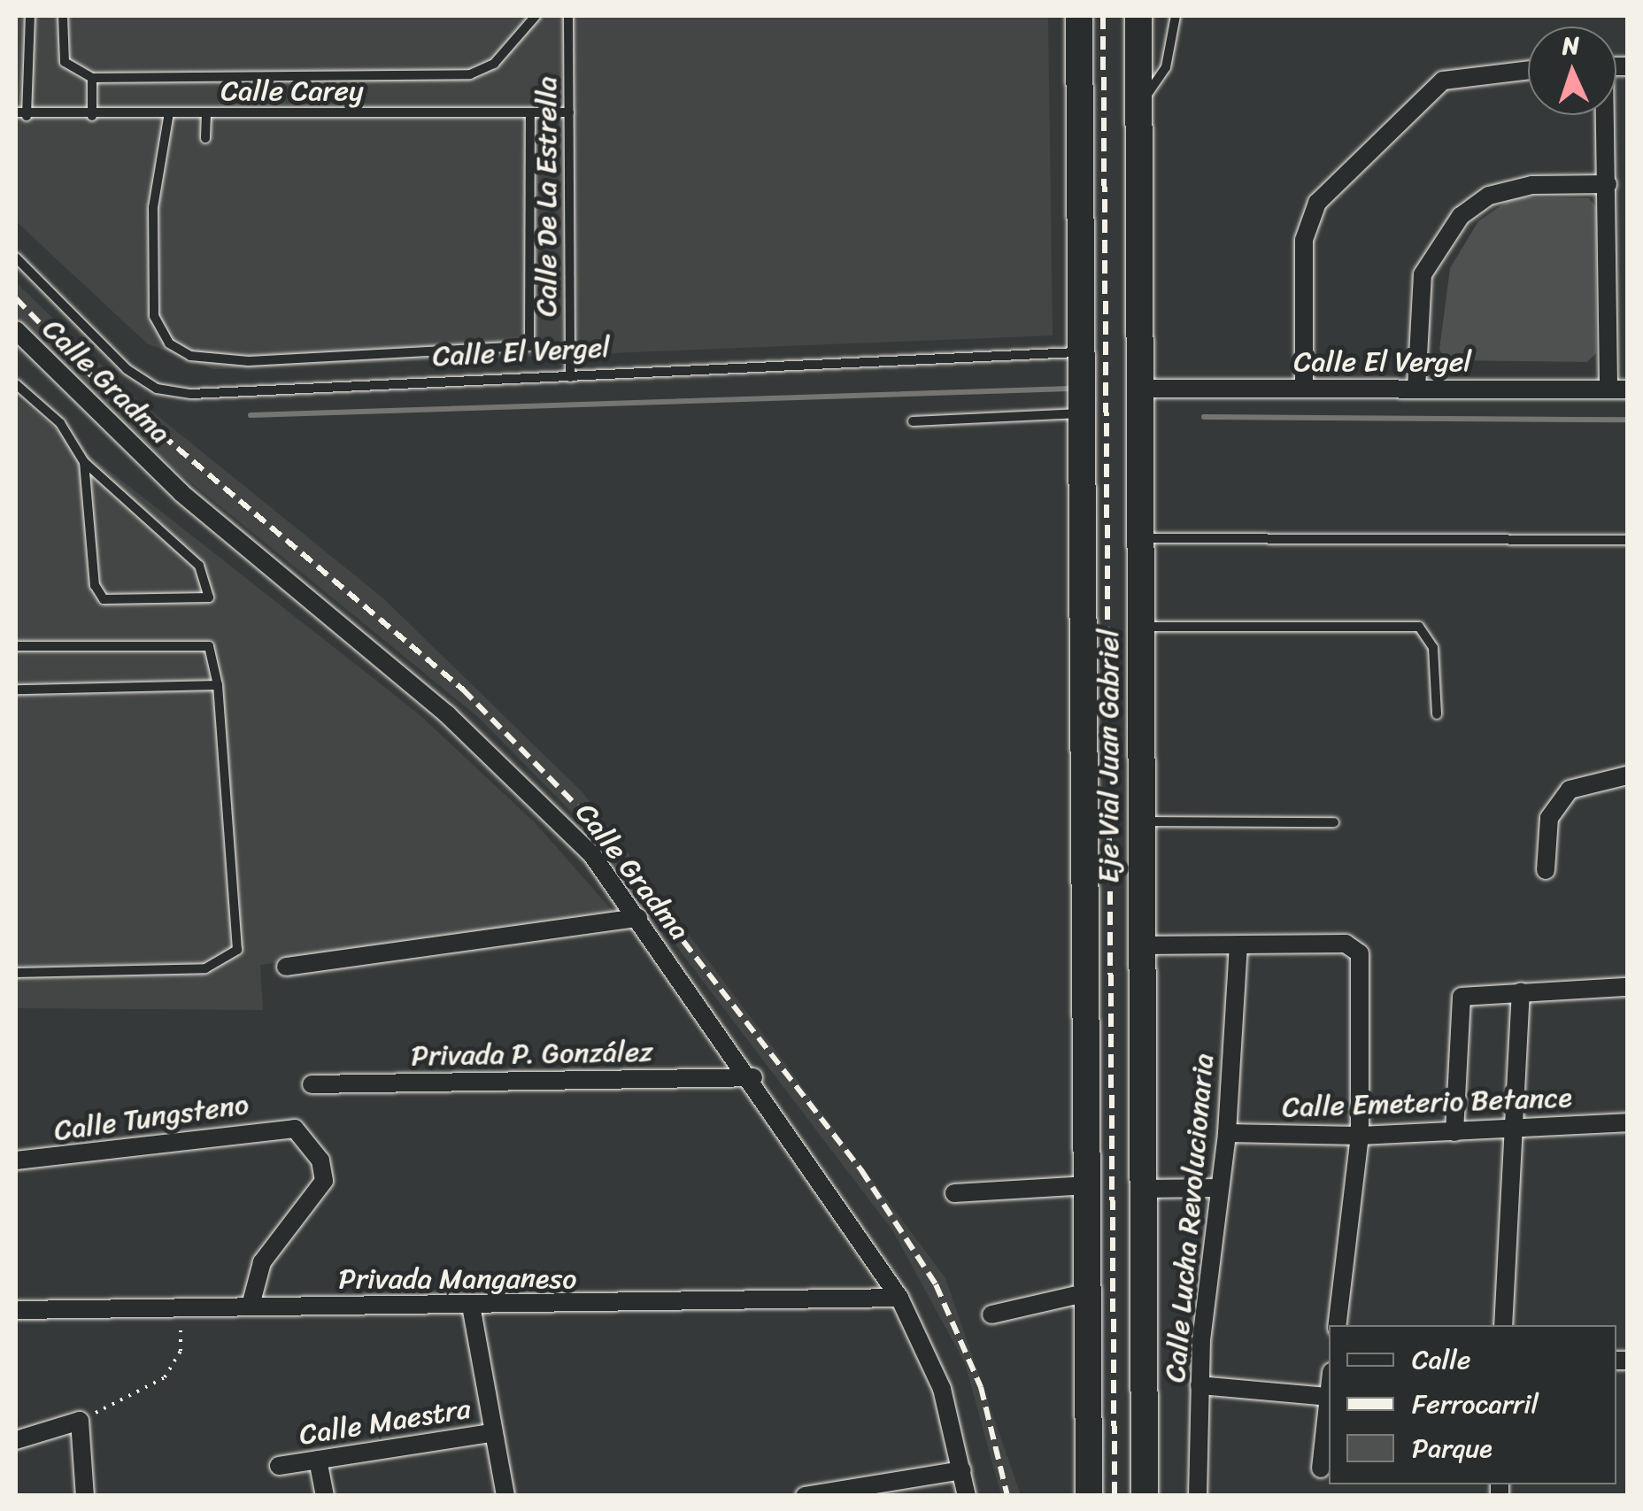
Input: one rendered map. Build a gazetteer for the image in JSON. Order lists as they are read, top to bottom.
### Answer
{
  "streets": {
    "main road": ["Eje Vial Juan Gabriel"],
    "street": [
      "Calle El Vergel",
      "Calle Gradma",
      "Privada P. González",
      "Calle Emeterio Betance",
      "Calle Tungsteno",
      "Calle Lucha Revolucionaria",
      "Privada Manganeso",
      "Calle Maestra"
    ],
    "lane": ["Calle Carey", "Calle De La Estrella"]
  },
  "crossings": [
    ["Calle Carey", "Calle De La Estrella"],
    ["Calle De La Estrella", "Calle El Vergel"],
    ["Calle El Vergel", "Eje Vial Juan Gabriel"],
    ["Calle Gradma", "Privada P. González"],
    ["Calle Gradma", "Privada Manganeso"],
    ["Calle Emeterio Betance", "Calle Lucha Revolucionaria"],
    ["Calle Tungsteno", "Privada Manganeso"]
  ],
  "legend": ["Calle", "Ferrocarril", "Parque"],
  "north": "top"
}
